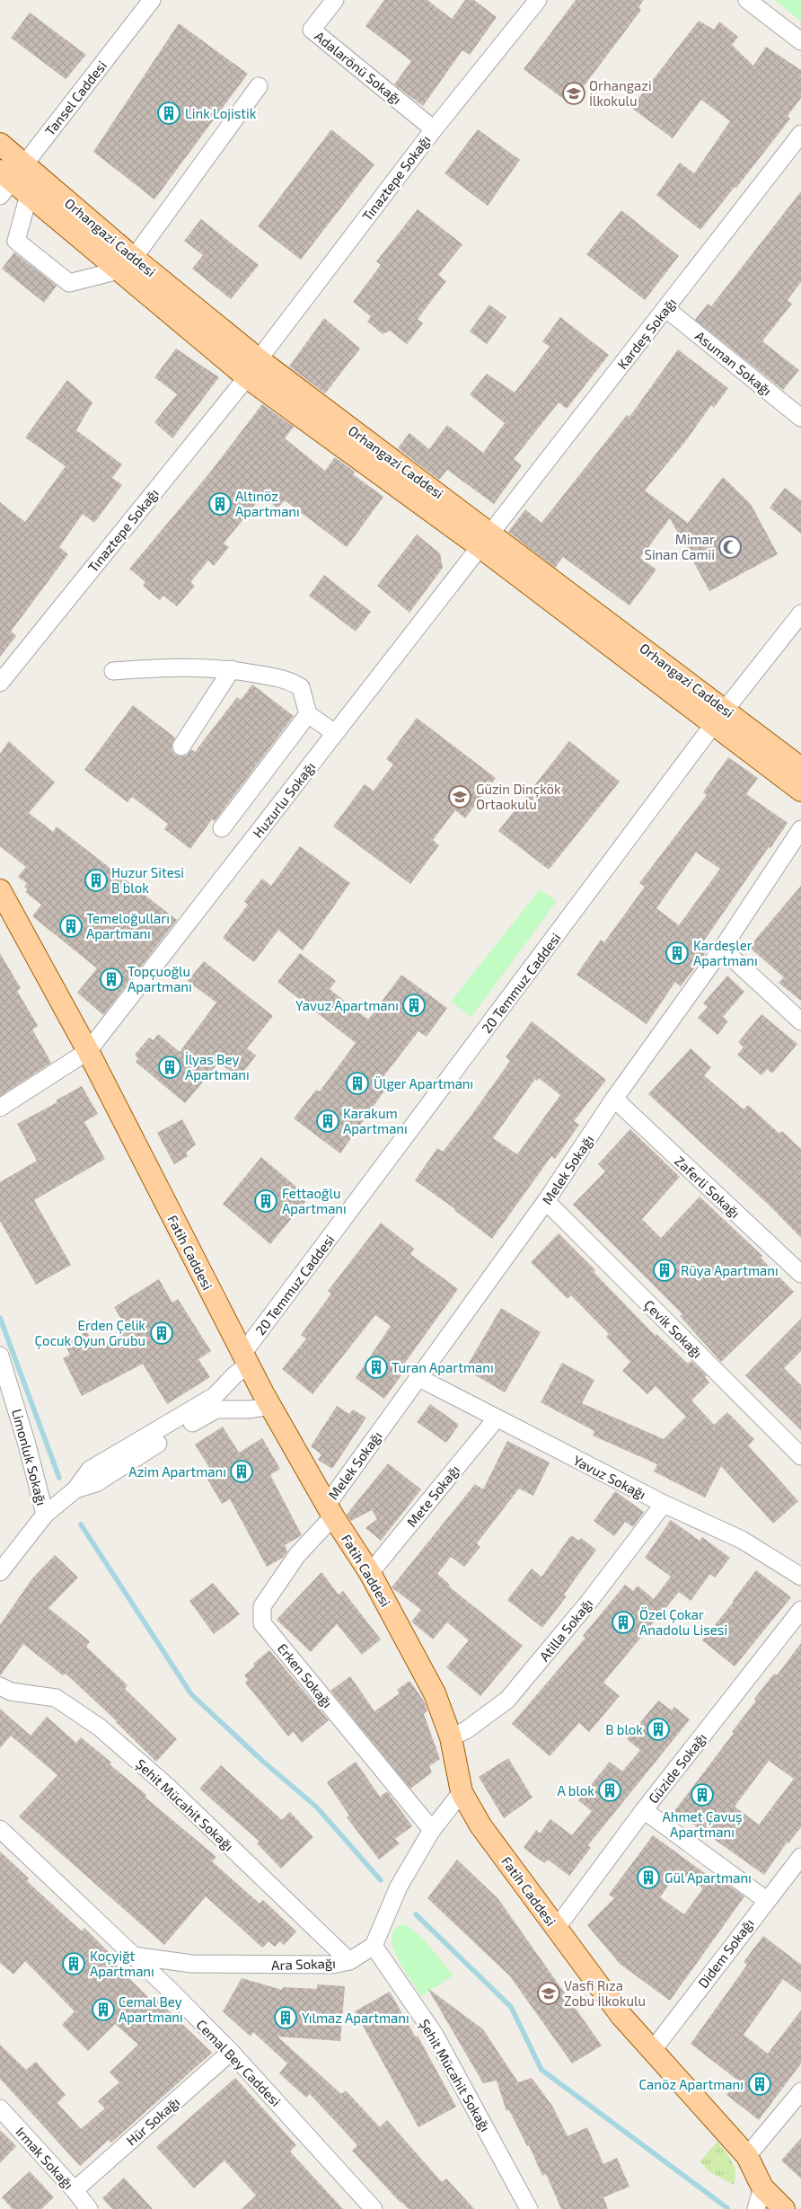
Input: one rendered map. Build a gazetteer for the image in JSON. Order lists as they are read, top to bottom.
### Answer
{
  "streets": {
    "main road": ["Orhangazi Caddesi", "Fatih Caddesi"],
    "street": [
      "Adalarönü Sokağı",
      "Tansel Caddesi",
      "Tınaztepe Sokağı",
      "Kardeş Sokağı",
      "Asuman Sokağı",
      "Huzurlu Sokağı",
      "20 Temmuz Caddesi",
      "Melek Sokağı",
      "Zaferli Sokağı",
      "Çevik Sokağı",
      "Limonluk Sokağı",
      "Yavuz Sokağı",
      "Mete Sokağı",
      "Atilla Sokağı",
      "Erken Sokağı",
      "Güzide Sokağı",
      "Şehit Mücahit Sokağı",
      "Didem Sokağı",
      "Ara Sokağı",
      "Cemal Bey Caddesi",
      "Hür Sokağı",
      "Irmak Sokağı"
    ]
  },
  "crossings": [
    ["Adalarönü Sokağı", "Tınaztepe Sokağı"],
    ["Tansel Caddesi", "Orhangazi Caddesi"],
    ["Tınaztepe Sokağı", "Orhangazi Caddesi"],
    ["Orhangazi Caddesi", "Kardeş Sokağı"],
    ["Orhangazi Caddesi", "Huzurlu Sokağı"],
    ["Orhangazi Caddesi", "20 Temmuz Caddesi"],
    ["Kardeş Sokağı", "Asuman Sokağı"],
    ["Kardeş Sokağı", "Huzurlu Sokağı"],
    ["Huzurlu Sokağı", "Fatih Caddesi"],
    ["20 Temmuz Caddesi", "Fatih Caddesi"],
    ["Melek Sokağı", "Zaferli Sokağı"],
    ["Melek Sokağı", "Fatih Caddesi"],
    ["Melek Sokağı", "Çevik Sokağı"],
    ["Melek Sokağı", "Yavuz Sokağı"],
    ["Melek Sokağı", "Erken Sokağı"],
    ["Fatih Caddesi", "Mete Sokağı"],
    ["Fatih Caddesi", "Atilla Sokağı"],
    ["Fatih Caddesi", "Erken Sokağı"],
    ["Fatih Caddesi", "Güzide Sokağı"],
    ["Fatih Caddesi", "Didem Sokağı"],
    ["Yavuz Sokağı", "Mete Sokağı"],
    ["Yavuz Sokağı", "Atilla Sokağı"],
    ["Şehit Mücahit Sokağı", "Ara Sokağı"],
    ["Ara Sokağı", "Cemal Bey Caddesi"],
    ["Cemal Bey Caddesi", "Hür Sokağı"],
    ["Hür Sokağı", "Irmak Sokağı"]
  ],
  "places": {
    "school or university": ["Orhangazi İlkokulu", "Güzin Dinçkök Ortaokulu", "Vasfi Rıza Zobu İlkokulu"],
    "building": [
      "Link Lojistik",
      "Altınöz Apartmanı",
      "Huzur Sitesi B blok",
      "Temeloğulları Apartmanı",
      "Kardeşler Apartmanı",
      "Topçuoğlu Apartmanı",
      "Yavuz Apartmanı",
      "İlyas Bey Apartmanı",
      "Ülger Apartmanı",
      "Karakum Apartmanı",
      "Fettaoğlu Apartmanı",
      "Rüya Apartmanı",
      "Erden Çelik Çocuk Oyun Grubu",
      "Turan Apartmanı",
      "Azim Apartmanı",
      "Özel Çokar Anadolu Lisesi",
      "B blok",
      "A blok",
      "Ahmet Çavuş Apartmanı",
      "Gül Apartmanı",
      "Koçyiğt Apartmanı",
      "Cemal Bey Apartmanı",
      "Yılmaz Apartmanı",
      "Canöz Apartmanı"
    ],
    "mosque": ["Mimar Sinan Camii"]
  }
}
